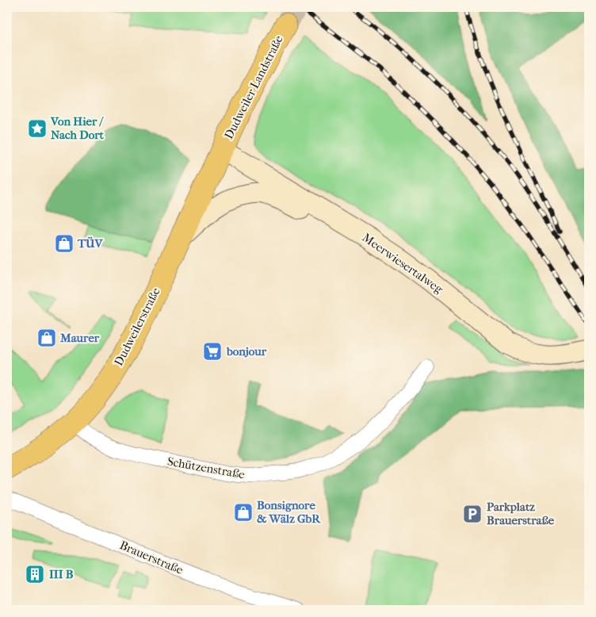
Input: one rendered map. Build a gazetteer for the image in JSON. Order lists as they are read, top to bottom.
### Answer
{
  "streets": {
    "main road": ["Dudweiler Landstraße", "Meerwiesertalweg", "Dudweilerstraße"],
    "street": ["Schützenstraße", "Brauerstraße"]
  },
  "crossings": [
    ["Dudweiler Landstraße", "Meerwiesertalweg"],
    ["Dudweiler Landstraße", "Dudweilerstraße"],
    ["Meerwiesertalweg", "Dudweilerstraße"],
    ["Dudweilerstraße", "Schützenstraße"]
  ],
  "places": {
    "place": ["Von Hier / Nach Dort"],
    "shop": ["TÜV", "Maurer", "Bonsignore & Wälz GbR"],
    "supermarket": ["bonjour"],
    "parking": ["Parkplatz Brauerstraße"],
    "building": ["III B"]
  }
}
